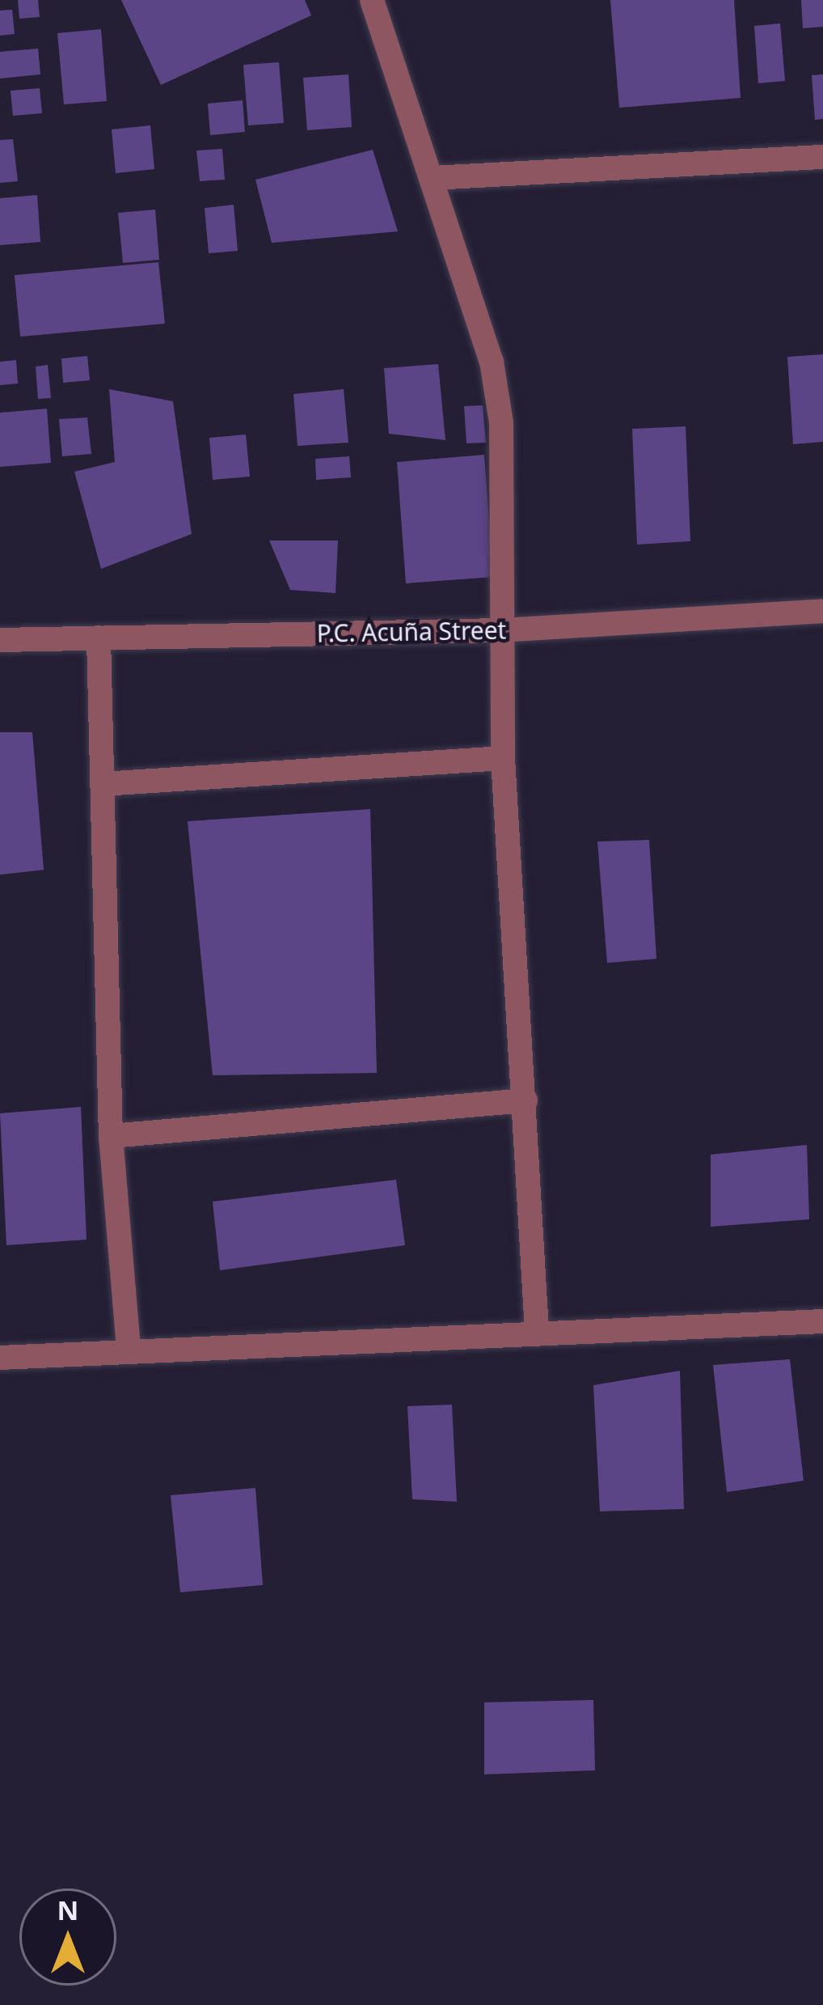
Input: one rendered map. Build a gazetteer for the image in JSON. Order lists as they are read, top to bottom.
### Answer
{
  "streets": {
    "street": ["P.C. Acuña Street"]
  },
  "north": "top"
}
